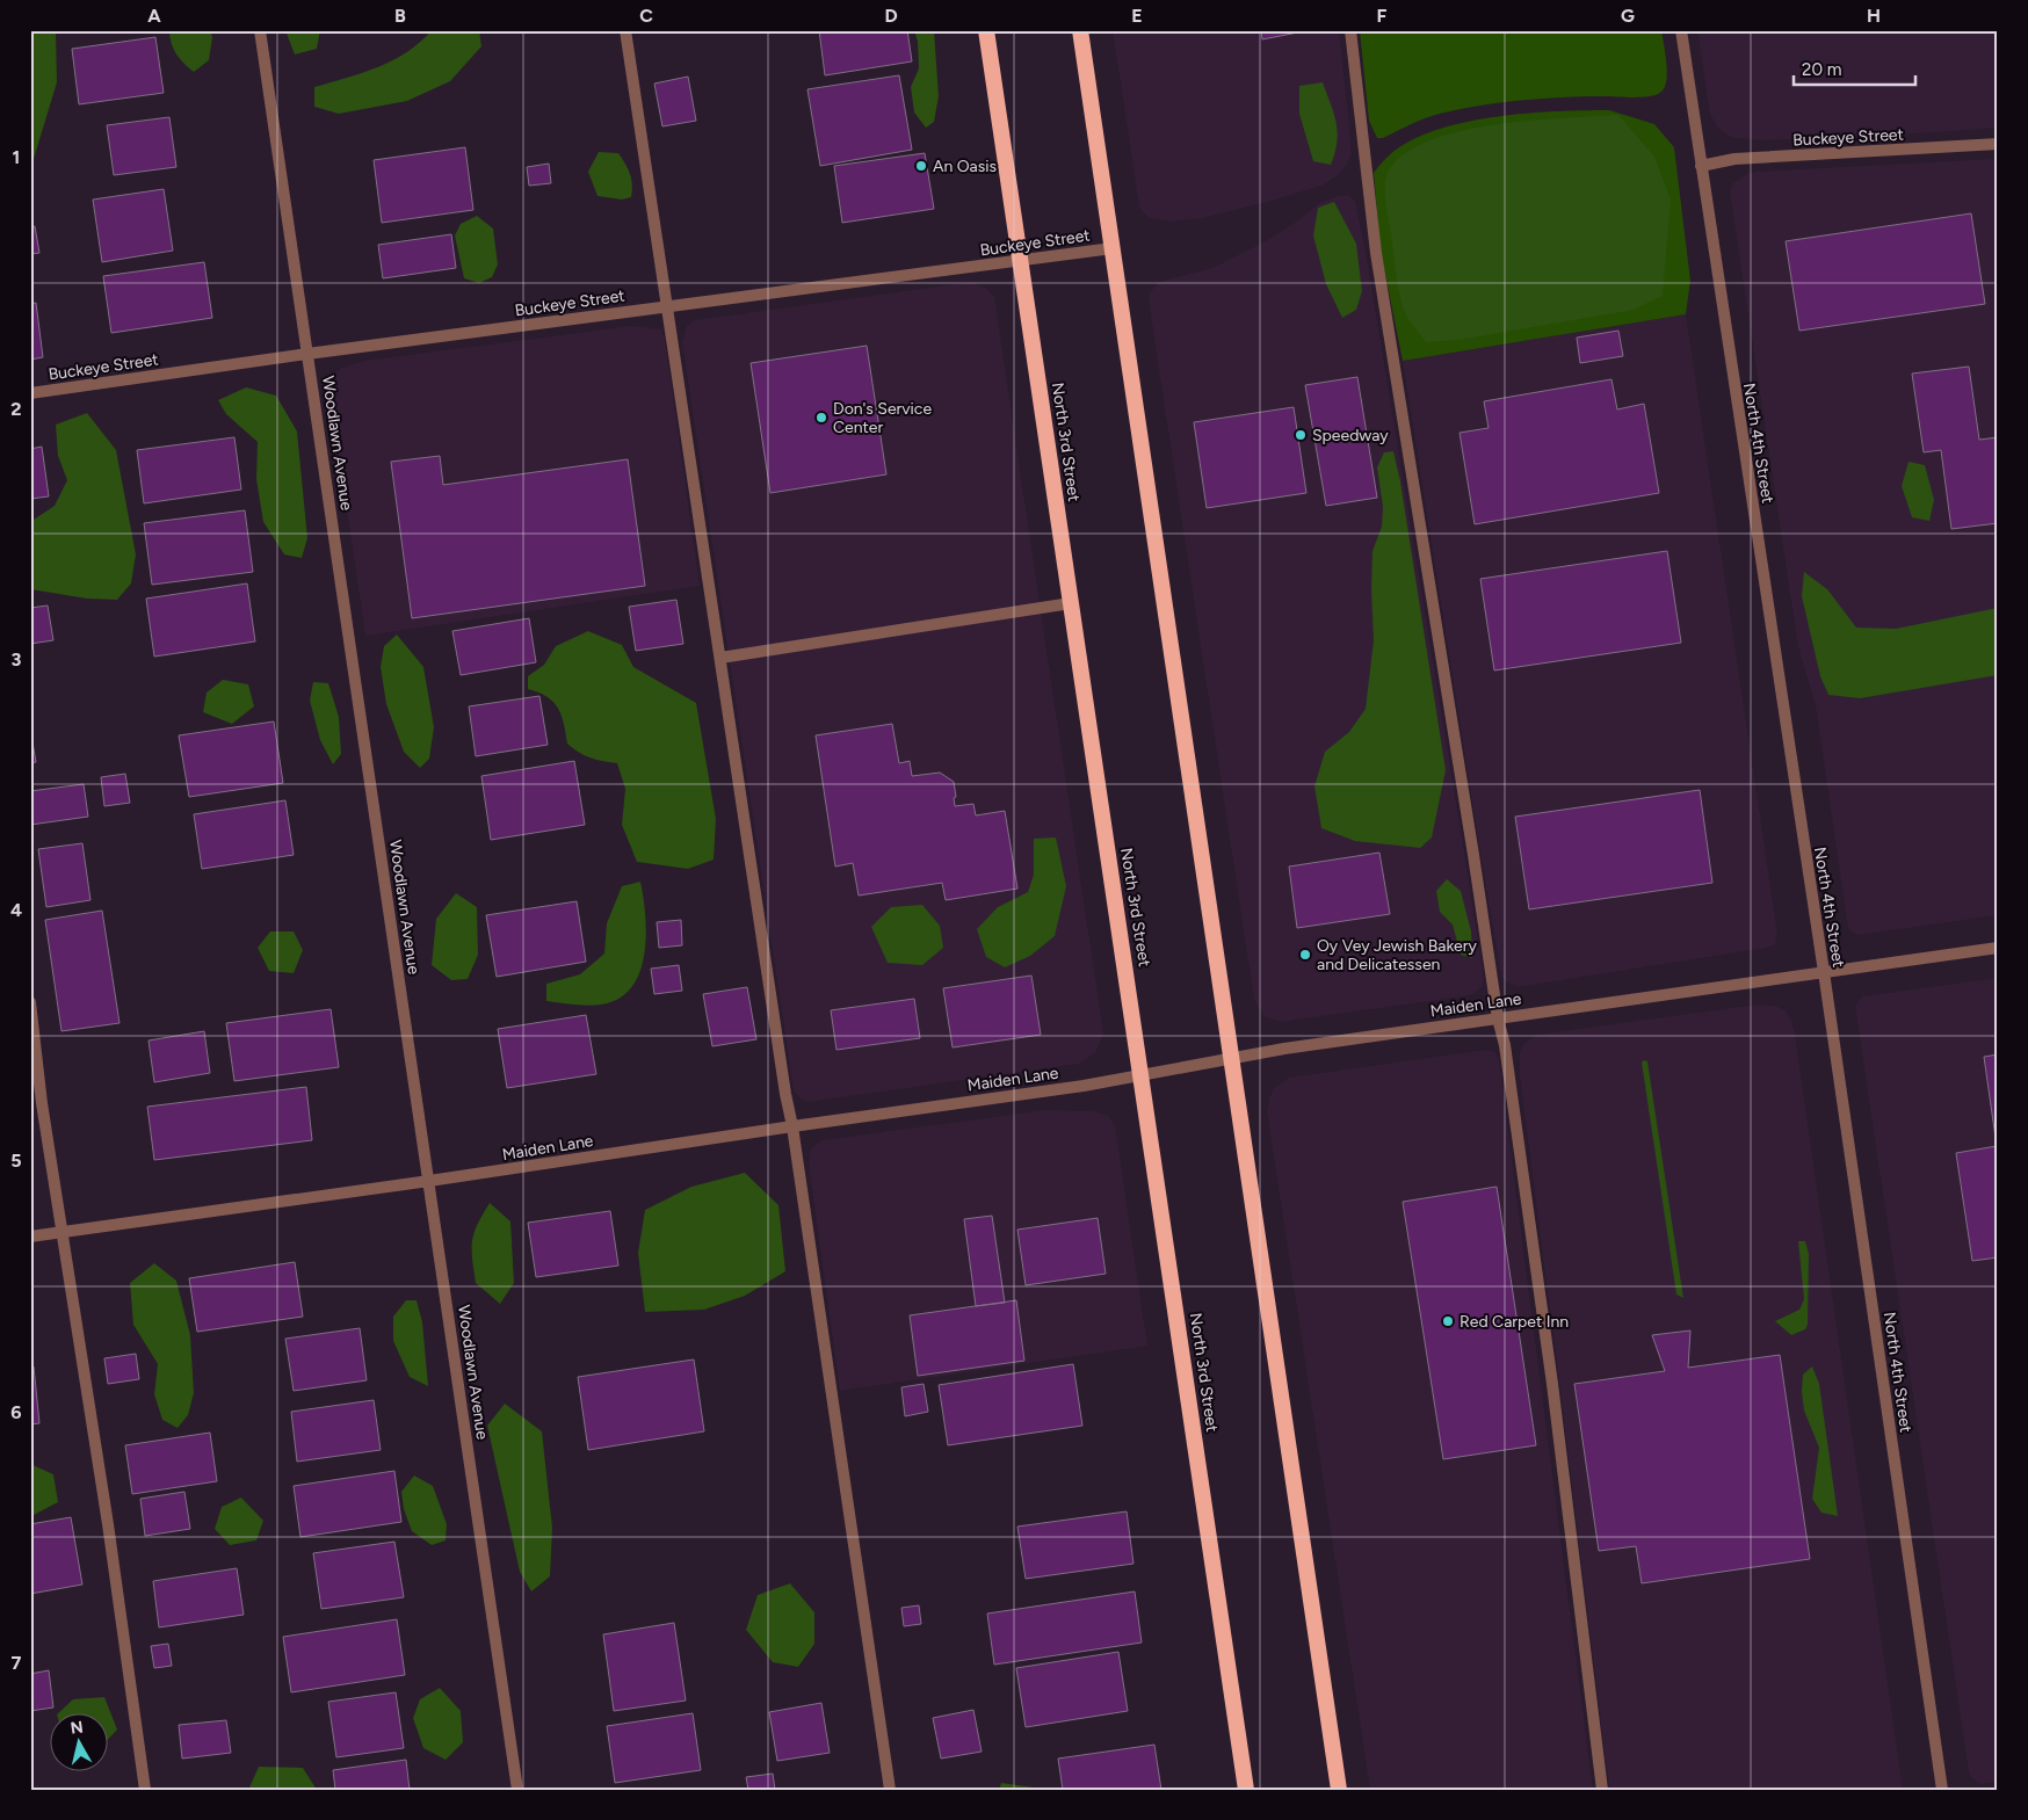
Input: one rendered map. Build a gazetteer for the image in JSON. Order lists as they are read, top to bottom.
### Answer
{
  "streets": {
    "highway": ["North 3rd Street"],
    "street": [
      "Buckeye Street",
      "Woodlawn Avenue",
      "North 4th Street",
      "Maiden Lane"
    ]
  },
  "crossings": [
    ["Buckeye Street", "North 3rd Street"],
    ["Buckeye Street", "Woodlawn Avenue"],
    ["Buckeye Street", "North 4th Street"],
    ["North 3rd Street", "Maiden Lane"],
    ["Woodlawn Avenue", "Maiden Lane"],
    ["North 4th Street", "Maiden Lane"]
  ],
  "places": [
    "An Oasis",
    "Don's Service Center",
    "Speedway",
    "Oy Vey Jewish Bakery and Delicatessen",
    "Red Carpet Inn"
  ],
  "scale_bar": "20 m",
  "north": "top",
  "grid": {
    "columns": [
      "A",
      "B",
      "C",
      "D",
      "E",
      "F",
      "G",
      "H"
    ],
    "rows": [
      "1",
      "2",
      "3",
      "4",
      "5",
      "6",
      "7"
    ]
  }
}
